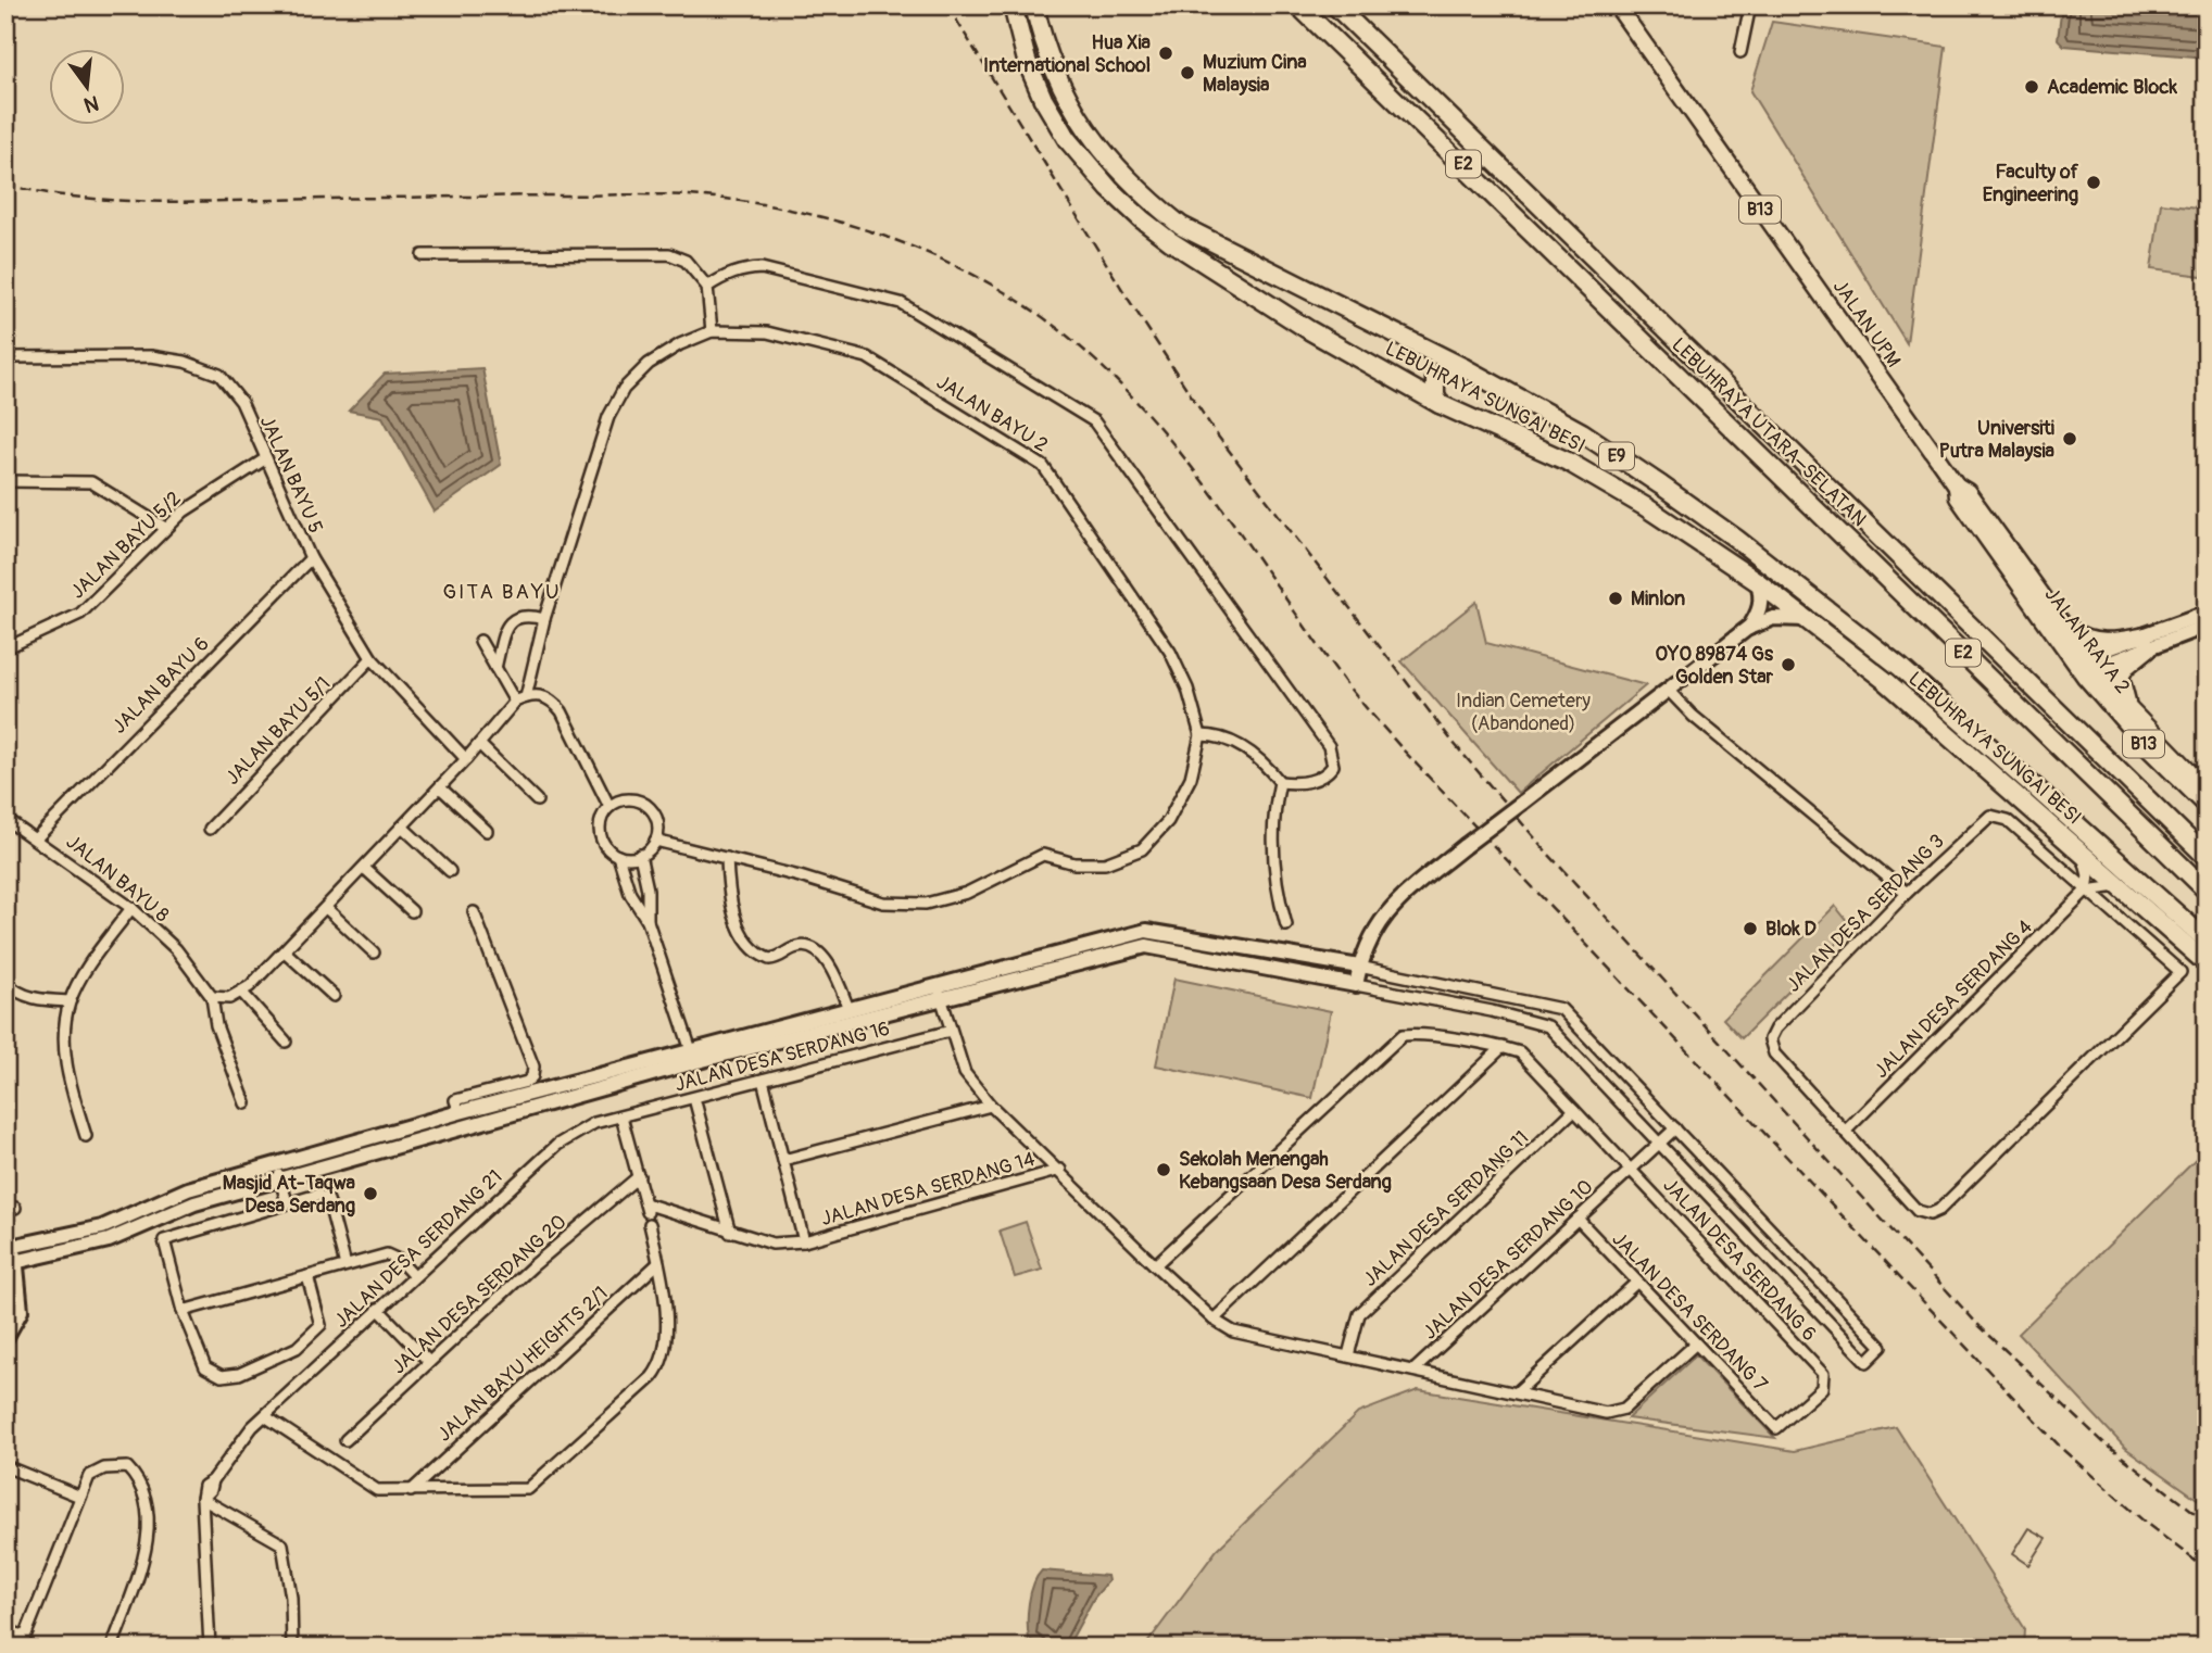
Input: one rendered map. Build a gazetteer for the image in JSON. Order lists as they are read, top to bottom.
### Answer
{
  "streets": {
    "highway": [
      "E2",
      "LEBUHRAYA SUNGAI BESI",
      "LEBUHRAYA UTARA–SELATAN",
      "E9"
    ],
    "main road": ["B13", "JALAN UPM", "JALAN RAYA 2"],
    "street": [
      "JALAN BAYU 2",
      "JALAN BAYU 5",
      "JALAN BAYU 5/2",
      "JALAN BAYU 6",
      "JALAN BAYU 5/1",
      "JALAN BAYU 8",
      "JALAN DESA SERDANG 3",
      "JALAN DESA SERDANG 4",
      "JALAN DESA SERDANG 16",
      "JALAN DESA SERDANG 14",
      "JALAN DESA SERDANG 11",
      "JALAN DESA SERDANG 21",
      "JALAN DESA SERDANG 10",
      "JALAN DESA SERDANG 6",
      "JALAN DESA SERDANG 20",
      "JALAN DESA SERDANG 7",
      "JALAN BAYU HEIGHTS 2/1"
    ]
  },
  "crossings": [
    ["JALAN UPM", "JALAN RAYA 2"],
    ["JALAN BAYU 5", "JALAN BAYU 5/2"],
    ["JALAN BAYU 5", "JALAN BAYU 6"],
    ["JALAN BAYU 5", "JALAN BAYU 5/1"],
    ["JALAN BAYU 6", "JALAN BAYU 8"],
    ["JALAN DESA SERDANG 3", "JALAN DESA SERDANG 4"],
    ["JALAN DESA SERDANG 16", "JALAN DESA SERDANG 21"],
    ["JALAN DESA SERDANG 14", "JALAN DESA SERDANG 20"],
    ["JALAN DESA SERDANG 11", "JALAN DESA SERDANG 6"],
    ["JALAN DESA SERDANG 10", "JALAN DESA SERDANG 6"],
    ["JALAN DESA SERDANG 10", "JALAN DESA SERDANG 7"],
    ["JALAN DESA SERDANG 6", "JALAN DESA SERDANG 7"]
  ],
  "districts": ["GITA BAYU"],
  "parks": ["Indian Cemetery (Abandoned)"],
  "places": [
    "Hua Xia International School",
    "Muzium Cina Malaysia",
    "Academic Block",
    "Faculty of Engineering",
    "Universiti Putra Malaysia",
    "Minlon",
    "OYO 89874 Gs Golden Star",
    "Blok D",
    "Sekolah Menengah Kebangsaan Desa Serdang",
    "Masjid At-Taqwa Desa Serdang"
  ],
  "north": "bottom"
}
